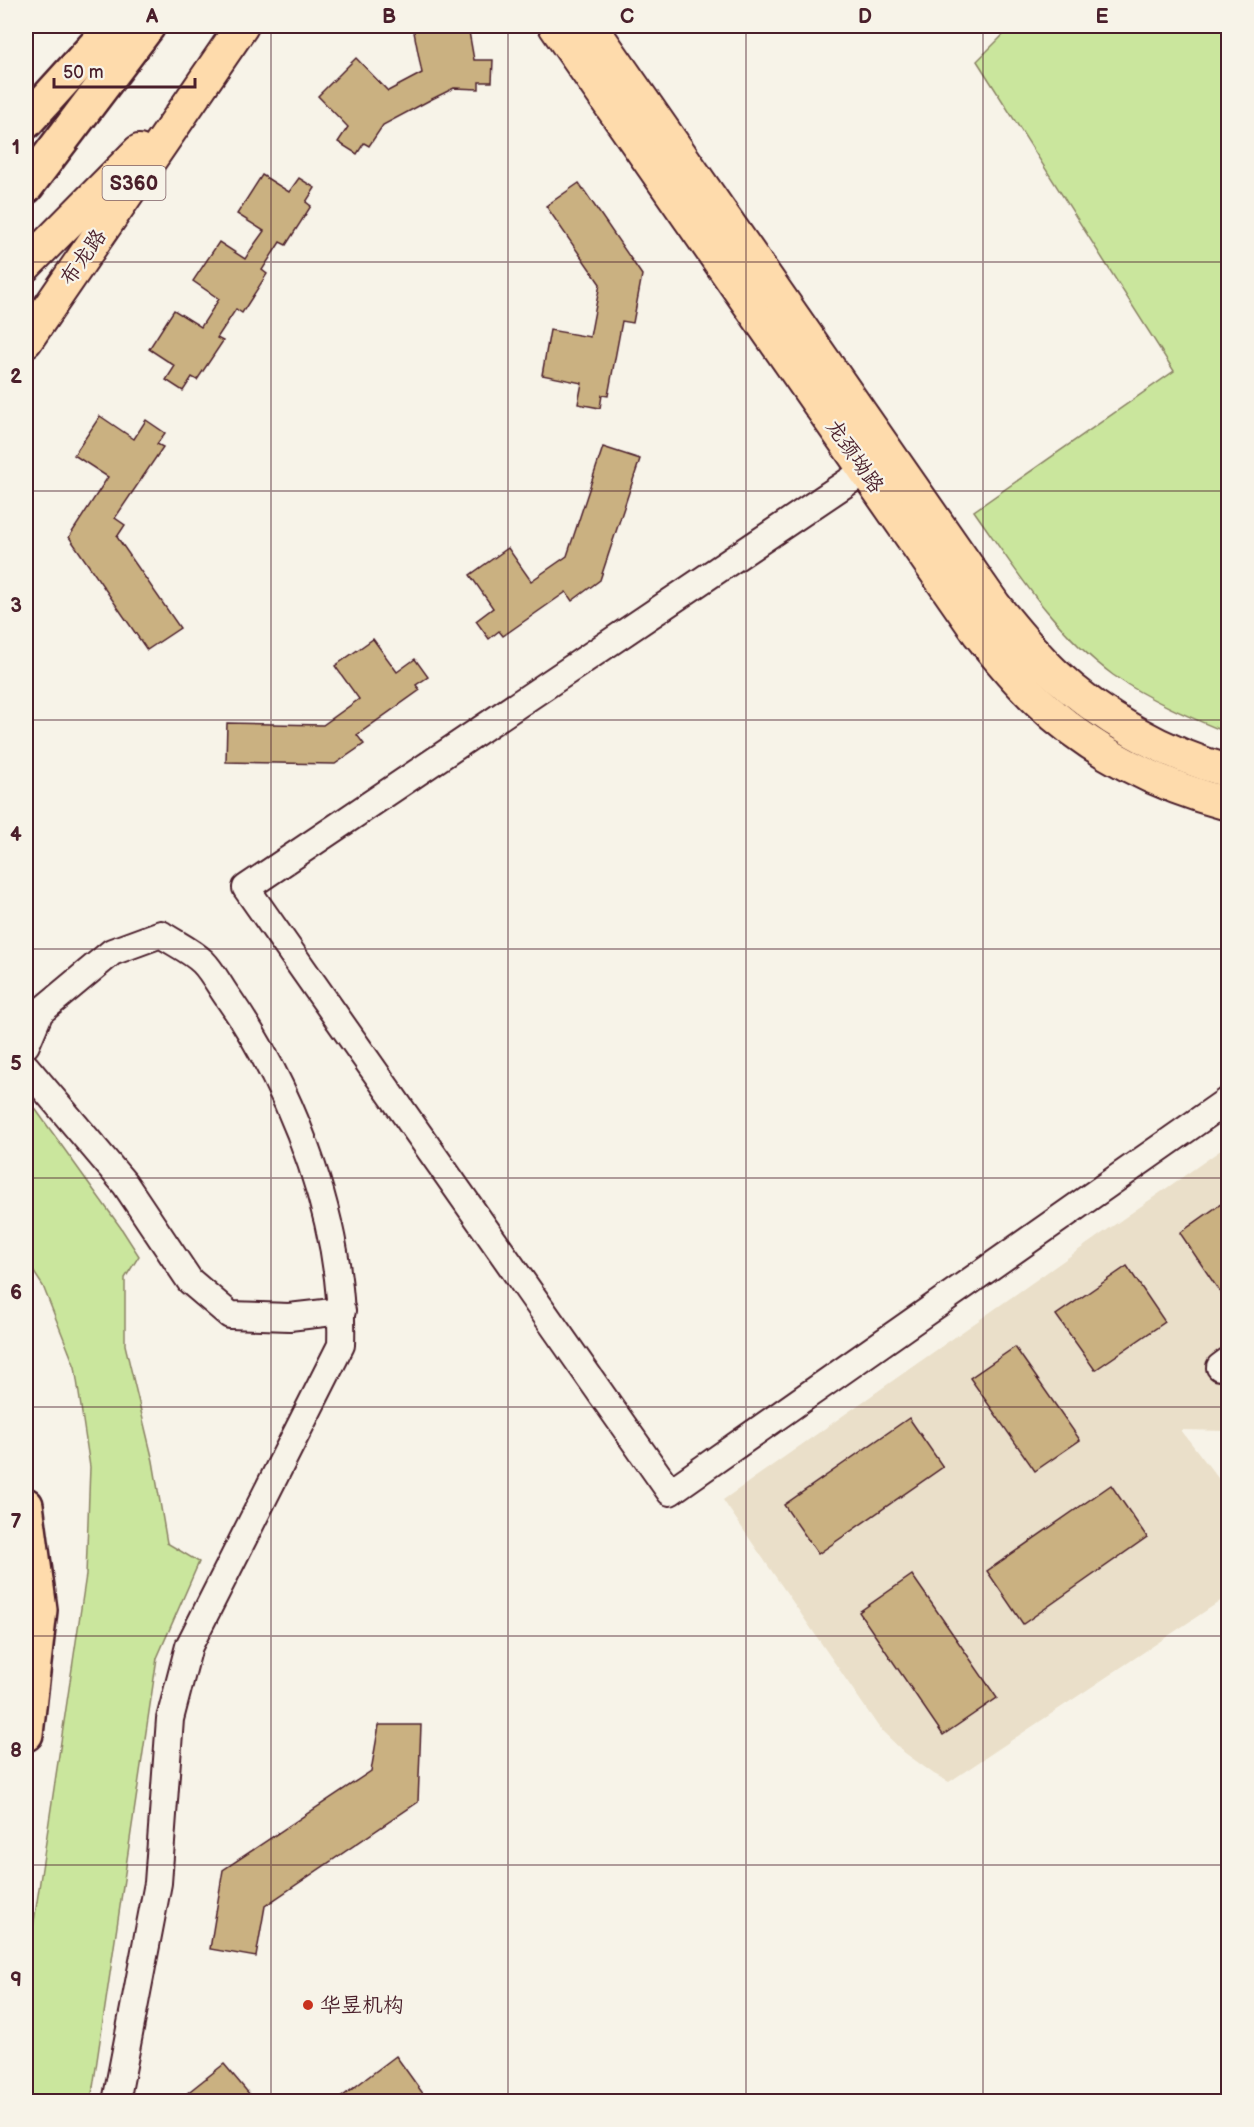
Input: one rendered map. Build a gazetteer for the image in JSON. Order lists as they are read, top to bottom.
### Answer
{
  "streets": {
    "main road": ["S360", "布龙路", "龙颈坳路"]
  },
  "places": ["华昱机构"],
  "scale_bar": "50 m",
  "grid": {
    "columns": [
      "A",
      "B",
      "C",
      "D",
      "E"
    ],
    "rows": [
      "1",
      "2",
      "3",
      "4",
      "5",
      "6",
      "7",
      "8",
      "9"
    ]
  }
}
